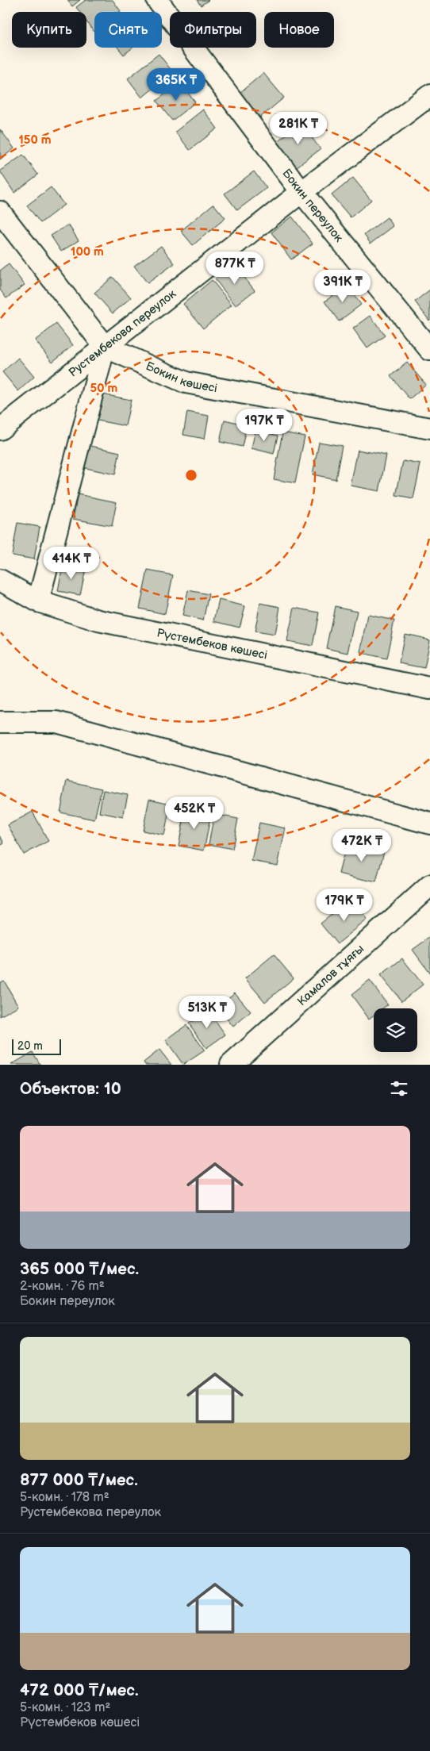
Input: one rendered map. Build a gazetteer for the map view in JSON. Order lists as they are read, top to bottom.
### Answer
{
  "streets": {
    "street": [
      "Бокин переулок",
      "Рустембекова переулок",
      "Бокин көшесі",
      "Рүстембеков көшесі",
      "Камалов тұяғы"
    ]
  },
  "crossings": [
    ["Бокин переулок", "Рустембекова переулок"],
    ["Рустембекова переулок", "Бокин көшесі"]
  ],
  "scale_bar": "20 m",
  "page": {
    "chip": [
      "Купить",
      "Снять",
      "Фильтры",
      "Новое"
    ],
    "price": [
      "365K ₸",
      "281K ₸",
      "877K ₸",
      "391K ₸",
      "197K ₸",
      "414K ₸",
      "452K ₸",
      "472K ₸",
      "179K ₸",
      "513K ₸"
    ],
    "scale": "20 m",
    "heading": "Объектов: 10",
    "list": [
      {
        "name": "365 000 ₸/мес.",
        "note": "2-комн. · 76 m² · Бокин переулок"
      },
      {
        "name": "877 000 ₸/мес.",
        "note": "5-комн. · 178 m² · Рустембекова переулок"
      },
      {
        "name": "472 000 ₸/мес.",
        "note": "5-комн. · 123 m² · Рүстембеков көшесі"
      }
    ]
  },
  "rings": ["150 m", "100 m", "50 m"]
}
